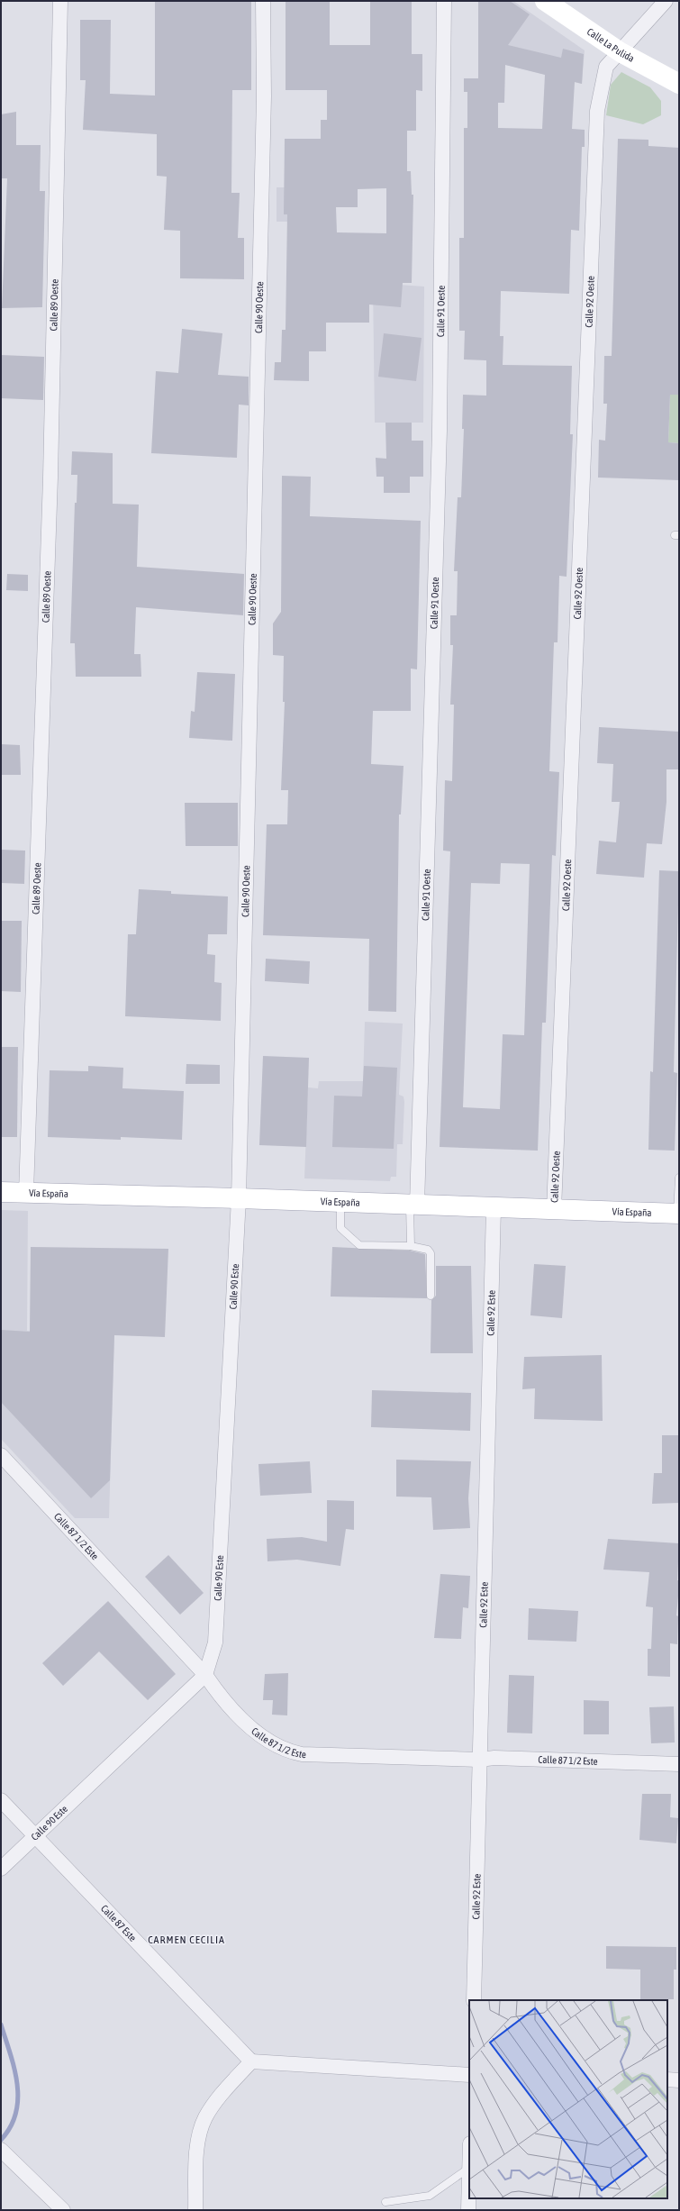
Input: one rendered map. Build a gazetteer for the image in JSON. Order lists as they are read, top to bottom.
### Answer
{
  "streets": {
    "main road": ["Calle La Pulida", "Vía España"],
    "street": [
      "Calle 92 Oeste",
      "Calle 89 Oeste",
      "Calle 90 Oeste",
      "Calle 91 Oeste",
      "Calle 90 Este",
      "Calle 92 Este",
      "Calle 87 1/2 Este",
      "Calle 87 Este"
    ]
  },
  "crossings": [
    ["Calle La Pulida", "Calle 92 Oeste"],
    ["Calle 92 Oeste", "Vía España"],
    ["Calle 89 Oeste", "Vía España"],
    ["Calle 90 Oeste", "Vía España"],
    ["Calle 90 Oeste", "Calle 90 Este"],
    ["Calle 91 Oeste", "Vía España"],
    ["Vía España", "Calle 90 Este"],
    ["Vía España", "Calle 92 Este"],
    ["Calle 90 Este", "Calle 87 1/2 Este"],
    ["Calle 90 Este", "Calle 87 Este"],
    ["Calle 92 Este", "Calle 87 1/2 Este"]
  ],
  "districts": ["CARMEN CECILIA"]
}
